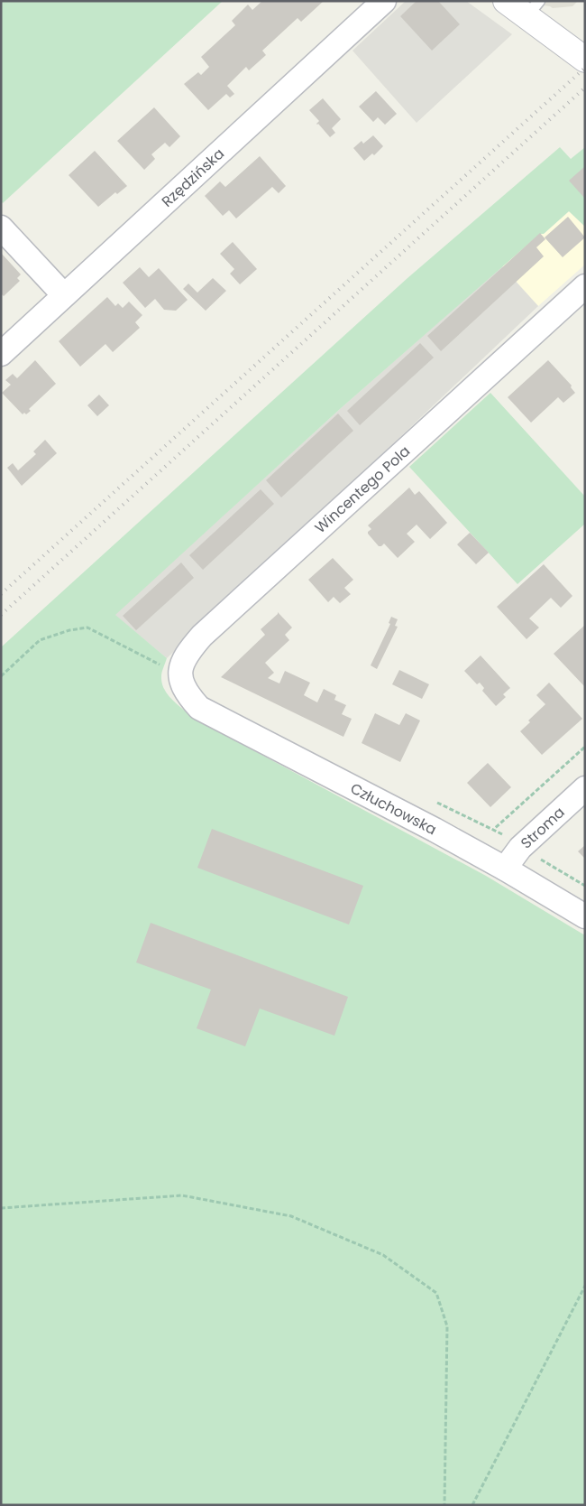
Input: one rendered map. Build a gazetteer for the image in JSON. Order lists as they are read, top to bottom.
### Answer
{
  "streets": {
    "street": [
      "Rzędzińska",
      "Wincentego Pola",
      "Człuchowska",
      "Stroma"
    ]
  },
  "crossings": [
    ["Wincentego Pola", "Człuchowska"],
    ["Człuchowska", "Stroma"]
  ]
}
